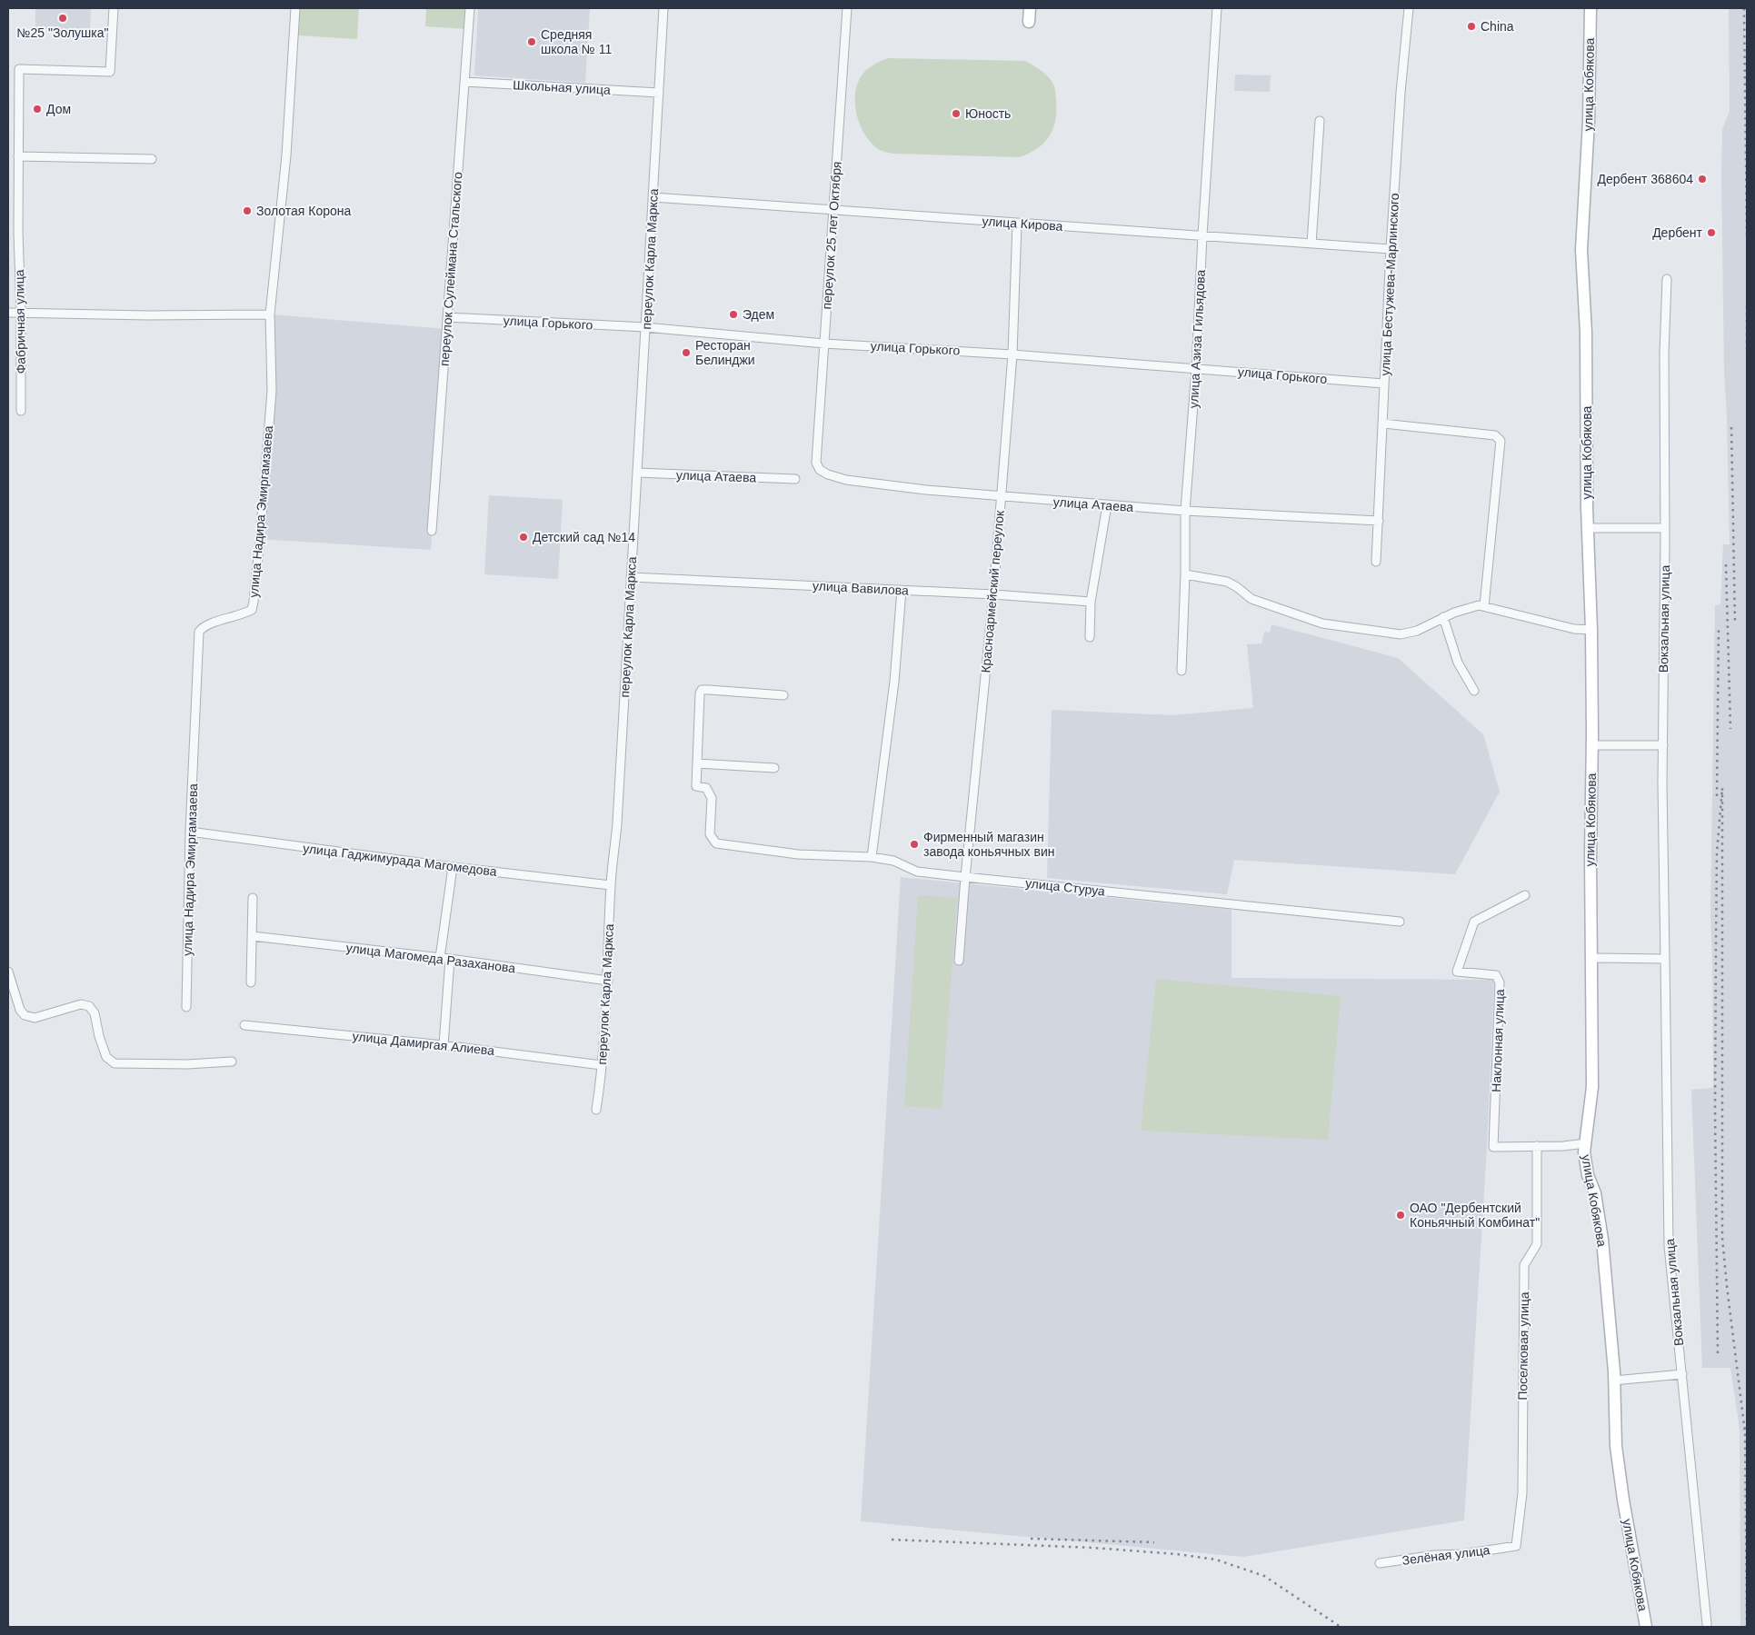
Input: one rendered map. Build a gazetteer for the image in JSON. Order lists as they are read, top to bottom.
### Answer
{
  "streets": {
    "street": [
      "улица Кобякова",
      "Школьная улица",
      "улица Кирова",
      "переулок 25 лет Октября",
      "переулок Карла Маркса",
      "переулок Сулеймана Стальского",
      "улица Бестужева-Марлинского",
      "Фабричная улица",
      "улица Горького",
      "улица Азиза Гильядова",
      "улица Атаева",
      "улица Надира Эмиргамзаева",
      "улица Вавилова",
      "Красноармейский переулок",
      "Вокзальная улица",
      "улица Гаджимурада Магомедова",
      "улица Стуруа",
      "улица Магомеда Разаханова",
      "Наклонная улица",
      "улица Дамиргая Алиева",
      "Поселковая улица",
      "Зелёная улица"
    ]
  },
  "crossings": [
    ["Школьная улица", "переулок Карла Маркса"],
    ["Школьная улица", "переулок Сулеймана Стальского"],
    ["улица Кирова", "переулок 25 лет Октября"],
    ["улица Кирова", "переулок Карла Маркса"],
    ["улица Кирова", "улица Бестужева-Марлинского"],
    ["улица Кирова", "улица Азиза Гильядова"],
    ["улица Кирова", "Красноармейский переулок"],
    ["переулок 25 лет Октября", "улица Горького"],
    ["переулок 25 лет Октября", "улица Атаева"],
    ["переулок Карла Маркса", "улица Горького"],
    ["переулок Карла Маркса", "улица Атаева"],
    ["переулок Карла Маркса", "улица Вавилова"],
    ["переулок Карла Маркса", "улица Гаджимурада Магомедова"],
    ["переулок Карла Маркса", "улица Магомеда Разаханова"],
    ["переулок Карла Маркса", "улица Дамиргая Алиева"],
    ["переулок Сулеймана Стальского", "улица Горького"],
    ["улица Бестужева-Марлинского", "улица Горького"],
    ["улица Бестужева-Марлинского", "улица Атаева"],
    ["улица Горького", "улица Азиза Гильядова"],
    ["улица Горького", "Красноармейский переулок"],
    ["улица Азиза Гильядова", "улица Атаева"],
    ["улица Атаева", "Красноармейский переулок"],
    ["улица Надира Эмиргамзаева", "улица Гаджимурада Магомедова"],
    ["улица Вавилова", "Красноармейский переулок"],
    ["Красноармейский переулок", "улица Стуруа"],
    ["Наклонная улица", "Поселковая улица"],
    ["Поселковая улица", "Зелёная улица"]
  ],
  "places": [
    "№25 \"Золушка\"",
    "China",
    "Средняя школа № 11",
    "Дом",
    "Юность",
    "Дербент 368604",
    "Золотая Корона",
    "Дербент",
    "Эдем",
    "Ресторан Белинджи",
    "Детский сад №14",
    "Фирменный магазин завода коньячных вин",
    "ОАО \"Дербентский Коньячный Комбинат\""
  ]
}
